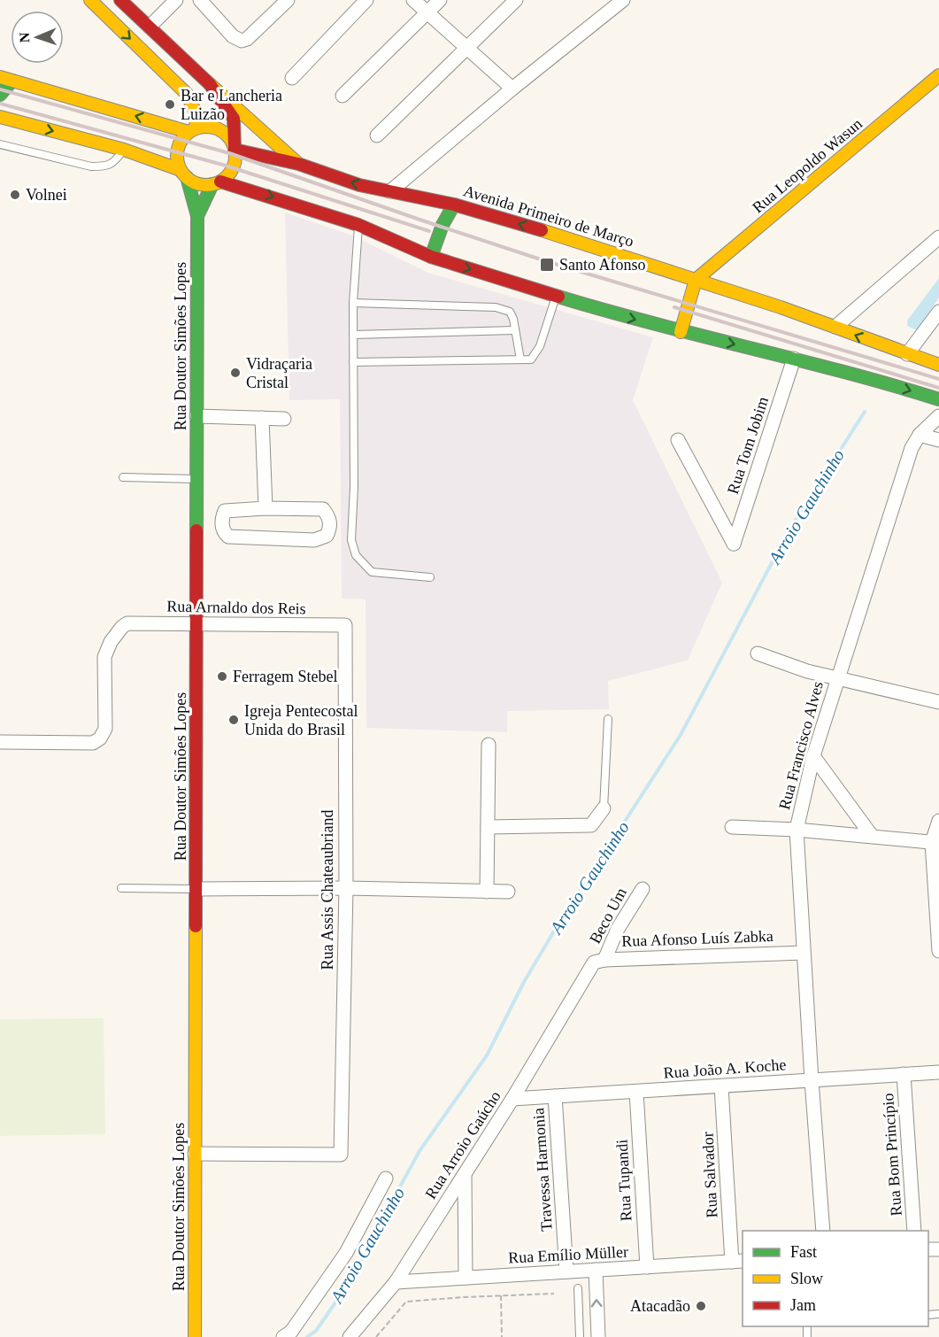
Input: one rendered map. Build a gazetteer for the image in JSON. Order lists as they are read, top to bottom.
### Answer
{
  "streets": {
    "main road": ["Rua Leopoldo Wasun", "Avenida Primeiro de Março", "Rua Doutor Simões Lopes"],
    "street": [
      "Rua Tom Jobim",
      "Rua Arnaldo dos Reis",
      "Rua Francisco Alves",
      "Rua Assis Chateaubriand",
      "Beco Um",
      "Rua Afonso Luís Zabka",
      "Rua João A. Koche",
      "Rua Arroio Gaúcho",
      "Rua Bom Princípio",
      "Travessa Harmonia",
      "Rua Salvador",
      "Rua Tupandi",
      "Rua Emílio Müller"
    ]
  },
  "crossings": [
    ["Rua Leopoldo Wasun", "Avenida Primeiro de Março"],
    ["Avenida Primeiro de Março", "Rua Doutor Simões Lopes"],
    ["Rua Doutor Simões Lopes", "Rua Arnaldo dos Reis"],
    ["Rua Doutor Simões Lopes", "Rua Assis Chateaubriand"],
    ["Rua Arnaldo dos Reis", "Rua Assis Chateaubriand"],
    ["Rua Francisco Alves", "Rua Afonso Luís Zabka"],
    ["Rua Francisco Alves", "Rua João A. Koche"],
    ["Beco Um", "Rua Afonso Luís Zabka"],
    ["Beco Um", "Rua Arroio Gaúcho"],
    ["Rua Afonso Luís Zabka", "Rua Arroio Gaúcho"],
    ["Rua João A. Koche", "Rua Arroio Gaúcho"],
    ["Rua João A. Koche", "Rua Bom Princípio"],
    ["Rua João A. Koche", "Travessa Harmonia"],
    ["Rua João A. Koche", "Rua Salvador"],
    ["Rua João A. Koche", "Rua Tupandi"],
    ["Rua Arroio Gaúcho", "Rua Emílio Müller"],
    ["Travessa Harmonia", "Rua Emílio Müller"],
    ["Rua Salvador", "Rua Emílio Müller"],
    ["Rua Tupandi", "Rua Emílio Müller"]
  ],
  "water": ["Arroio Gauchinho"],
  "places": {
    "other": [
      "Bar e Lancheria Luizão",
      "Volnei",
      "Vidraçaria Cristal",
      "Ferragem Stebel",
      "Igreja Pentecostal Unida do Brasil",
      "Atacadão"
    ],
    "transit": ["Santo Afonso"]
  },
  "legend": ["Fast", "Slow", "Jam"],
  "north": "left"
}
